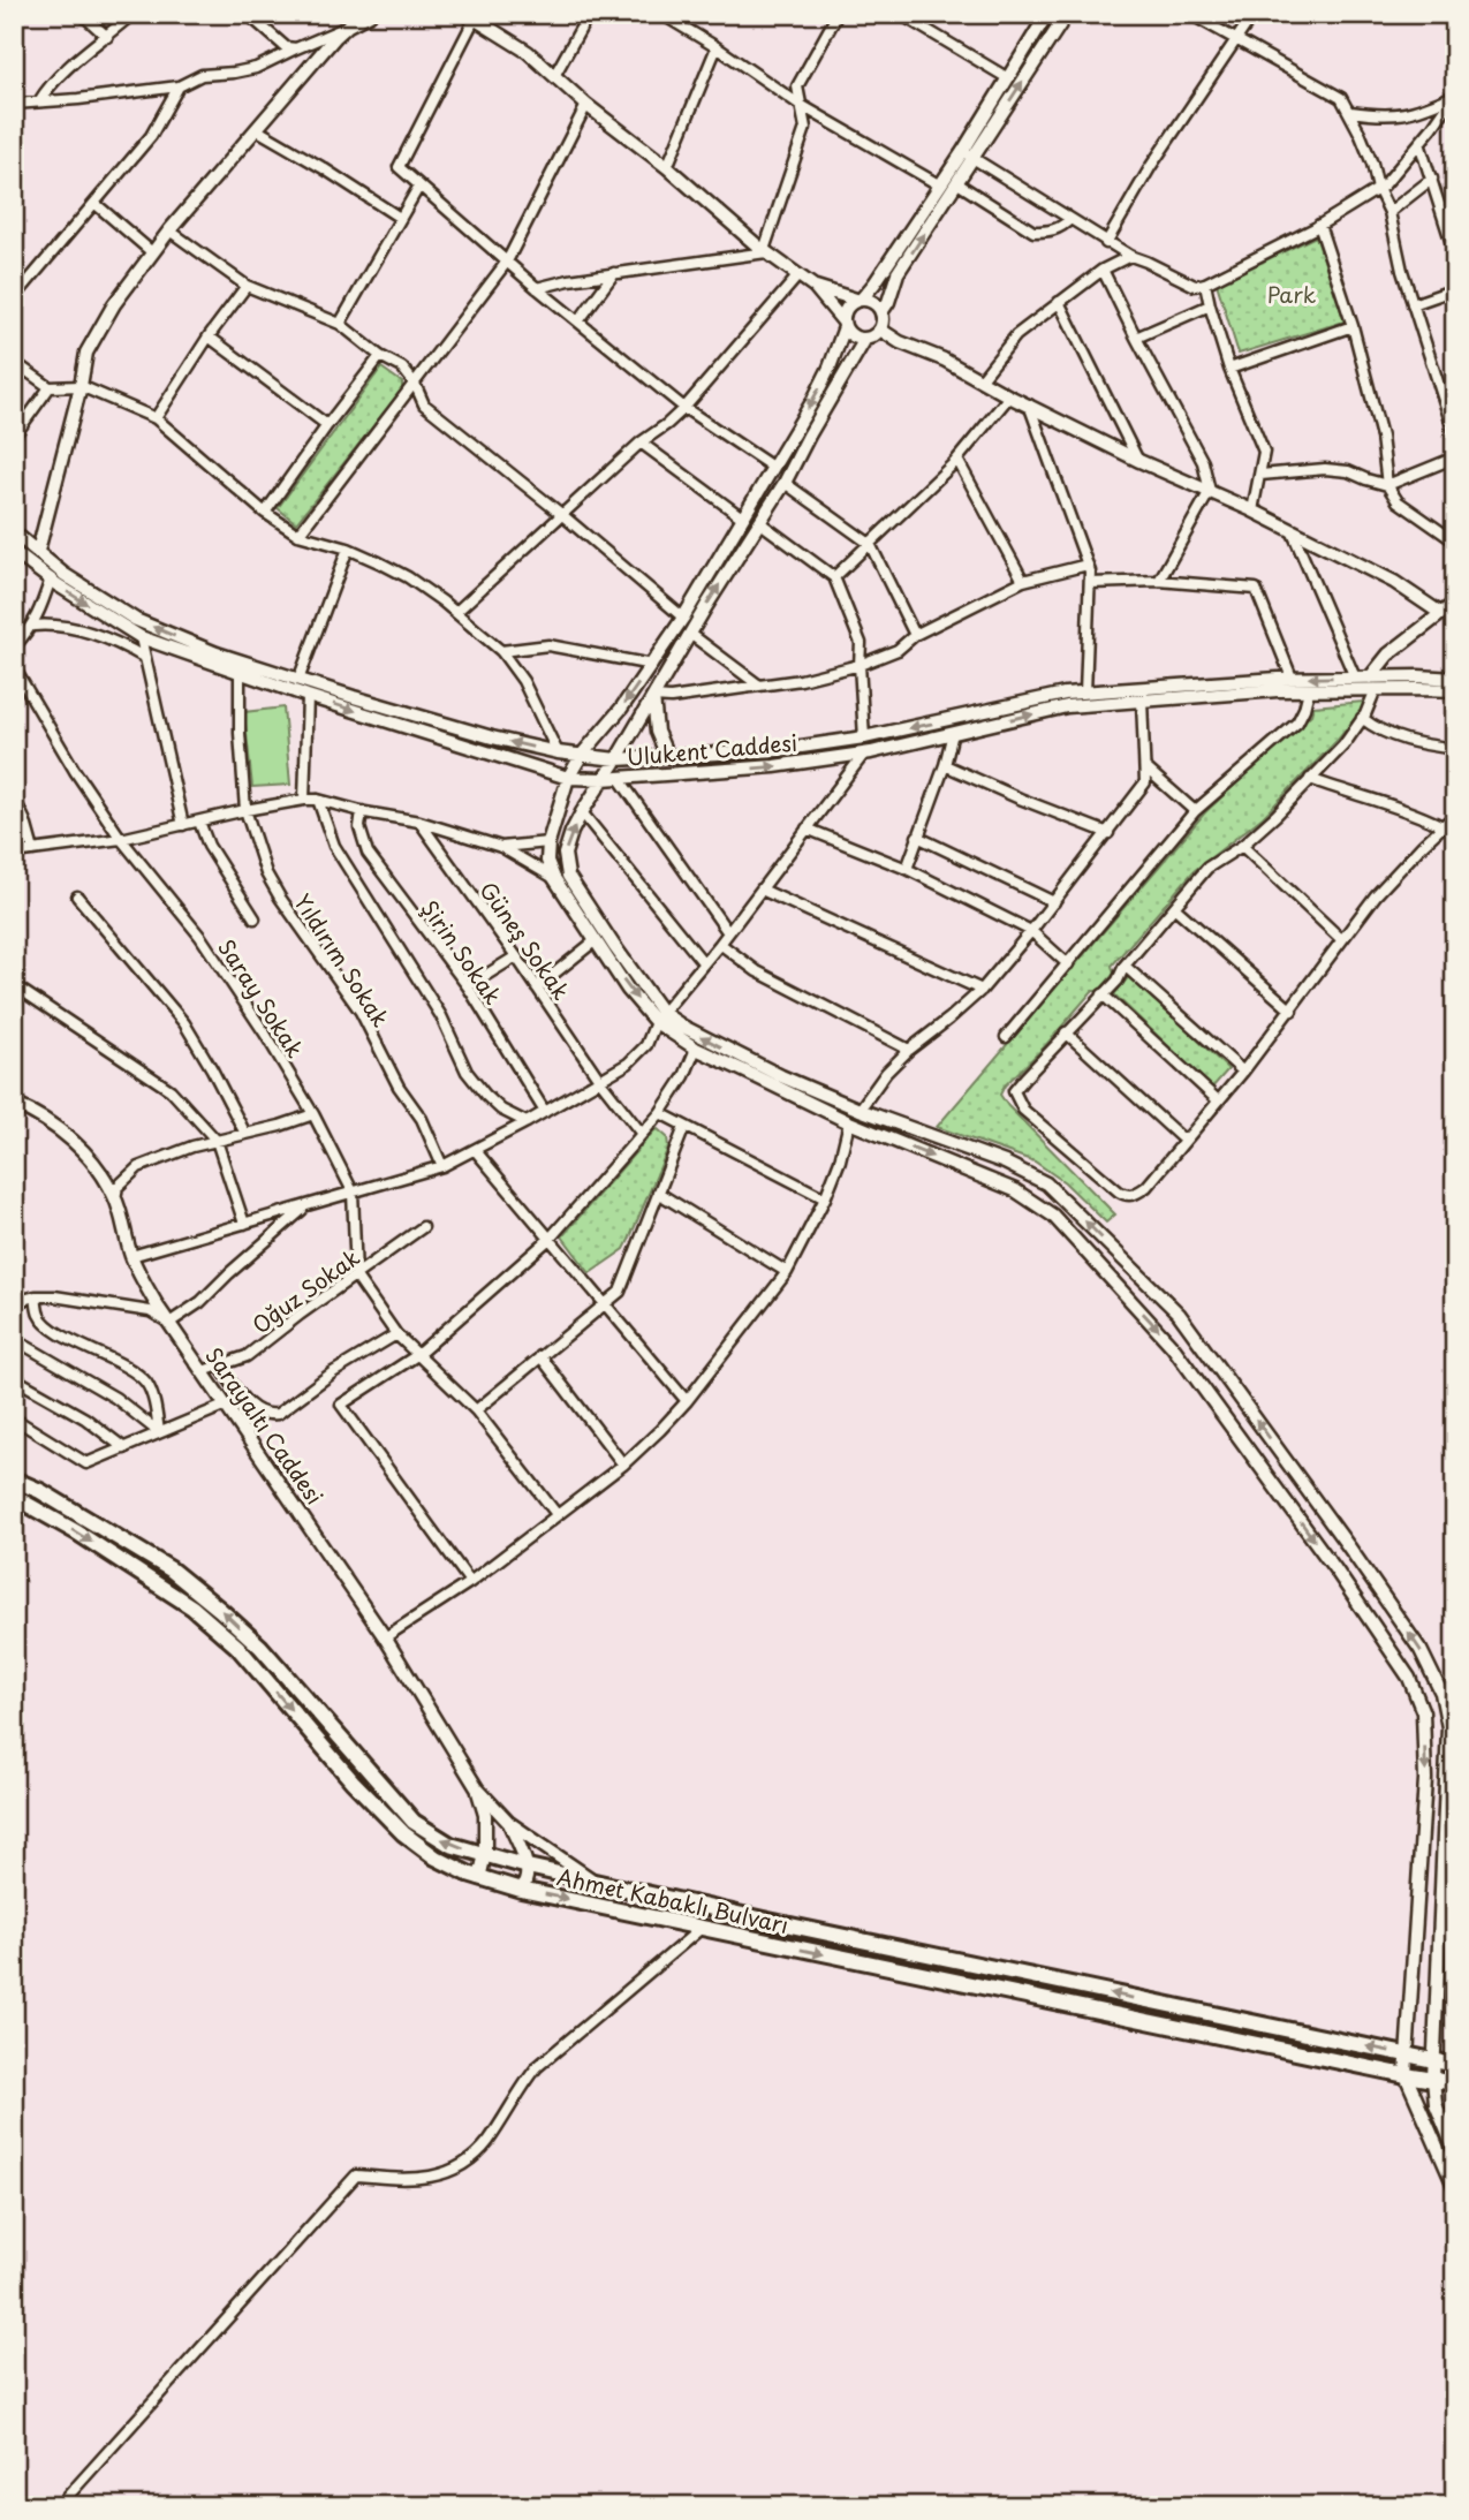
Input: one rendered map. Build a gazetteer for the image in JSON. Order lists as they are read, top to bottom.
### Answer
{
  "streets": {
    "main road": ["Ahmet Kabaklı Bulvarı"],
    "street": [
      "Ulukent Caddesi",
      "Güneş Sokak",
      "Şirin Sokak",
      "Yıldırım Sokak",
      "Saray Sokak",
      "Oğuz Sokak",
      "Sarayaltı Caddesi"
    ]
  },
  "crossings": [
    ["Ulukent Caddesi", "Yıldırım Sokak"],
    ["Oğuz Sokak", "Sarayaltı Caddesi"]
  ],
  "parks": ["Park"]
}
